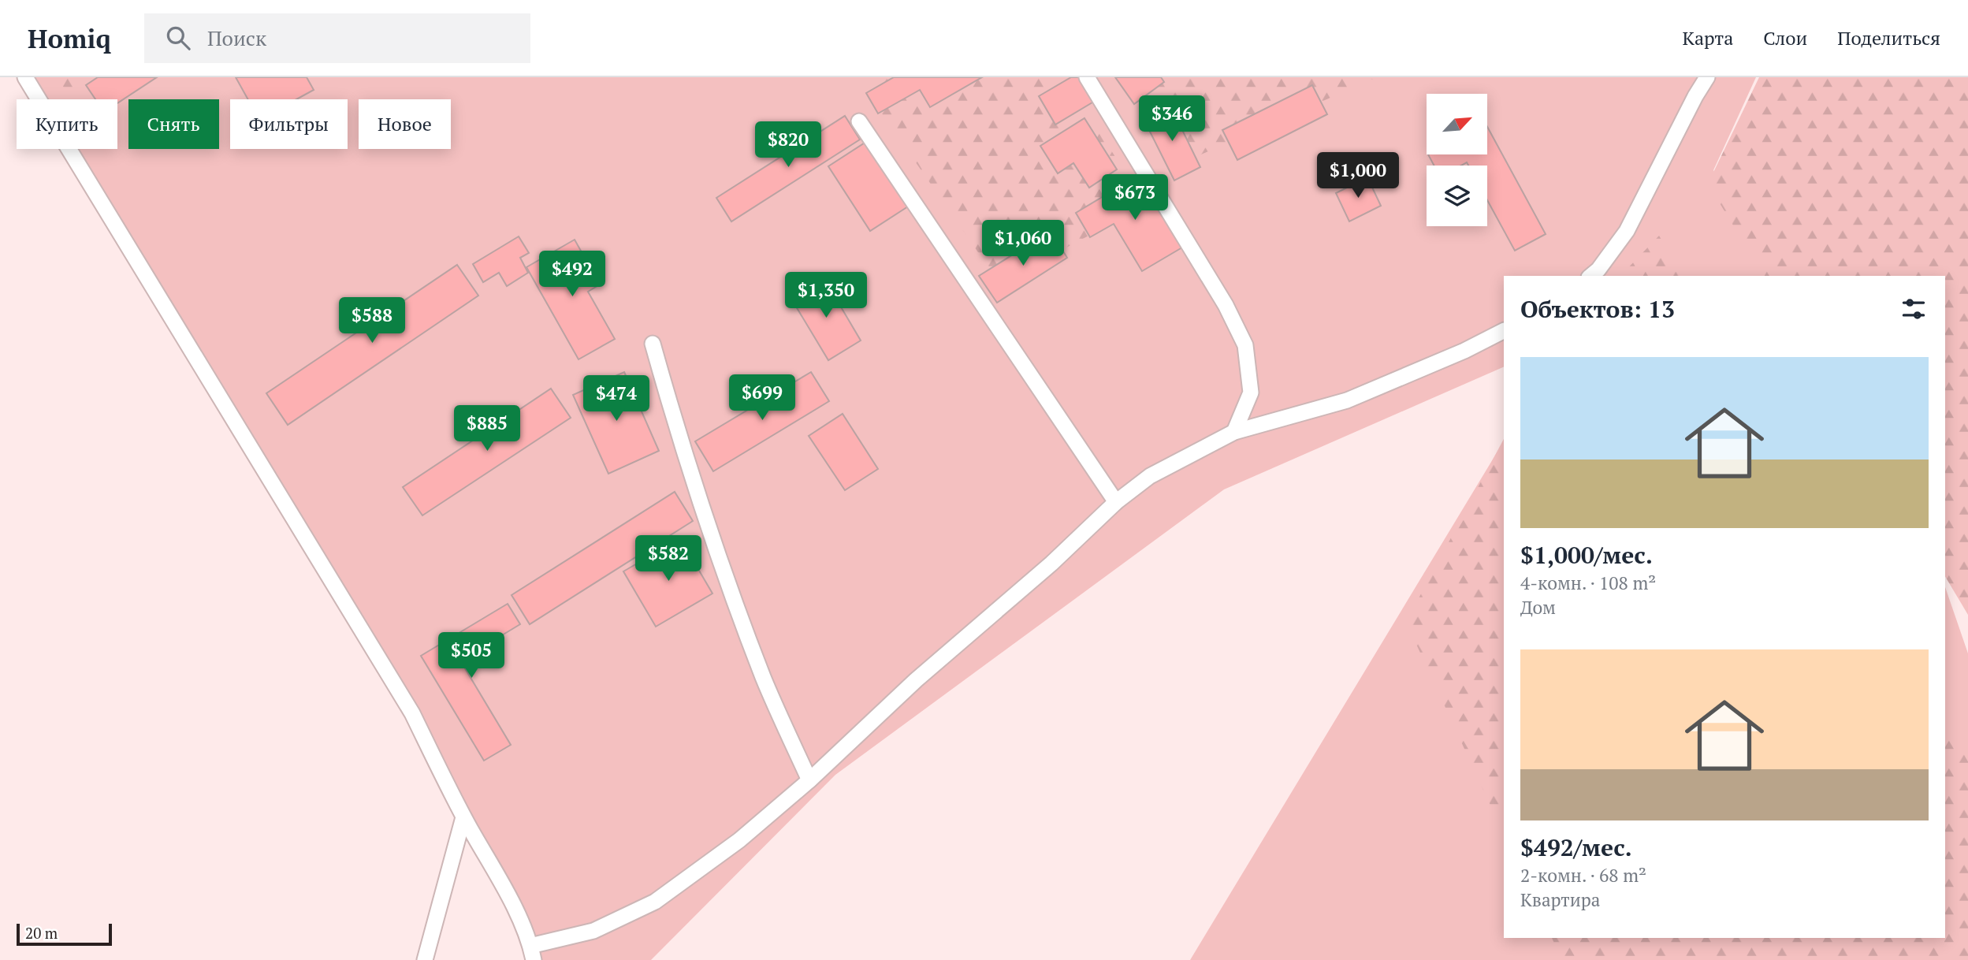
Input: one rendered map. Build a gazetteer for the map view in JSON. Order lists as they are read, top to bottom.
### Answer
{
  "scale_bar": "20 m",
  "north": "top right",
  "page": {
    "header": "Homiq",
    "search": "Поиск",
    "nav": ["Карта", "Слои", "Поделиться"],
    "price": [
      "$346",
      "$820",
      "$1,000",
      "$673",
      "$1,060",
      "$492",
      "$1,350",
      "$588",
      "$699",
      "$474",
      "$885",
      "$582",
      "$505"
    ],
    "chip": [
      "Купить",
      "Снять",
      "Фильтры",
      "Новое"
    ],
    "heading": "Объектов: 13",
    "list": [
      {
        "name": "$1,000/мес.",
        "note": "4-комн. · 108 m² · Дом"
      },
      {
        "name": "$492/мес.",
        "note": "2-комн. · 68 m² · Квартира"
      }
    ],
    "scale": "20 m"
  }
}
